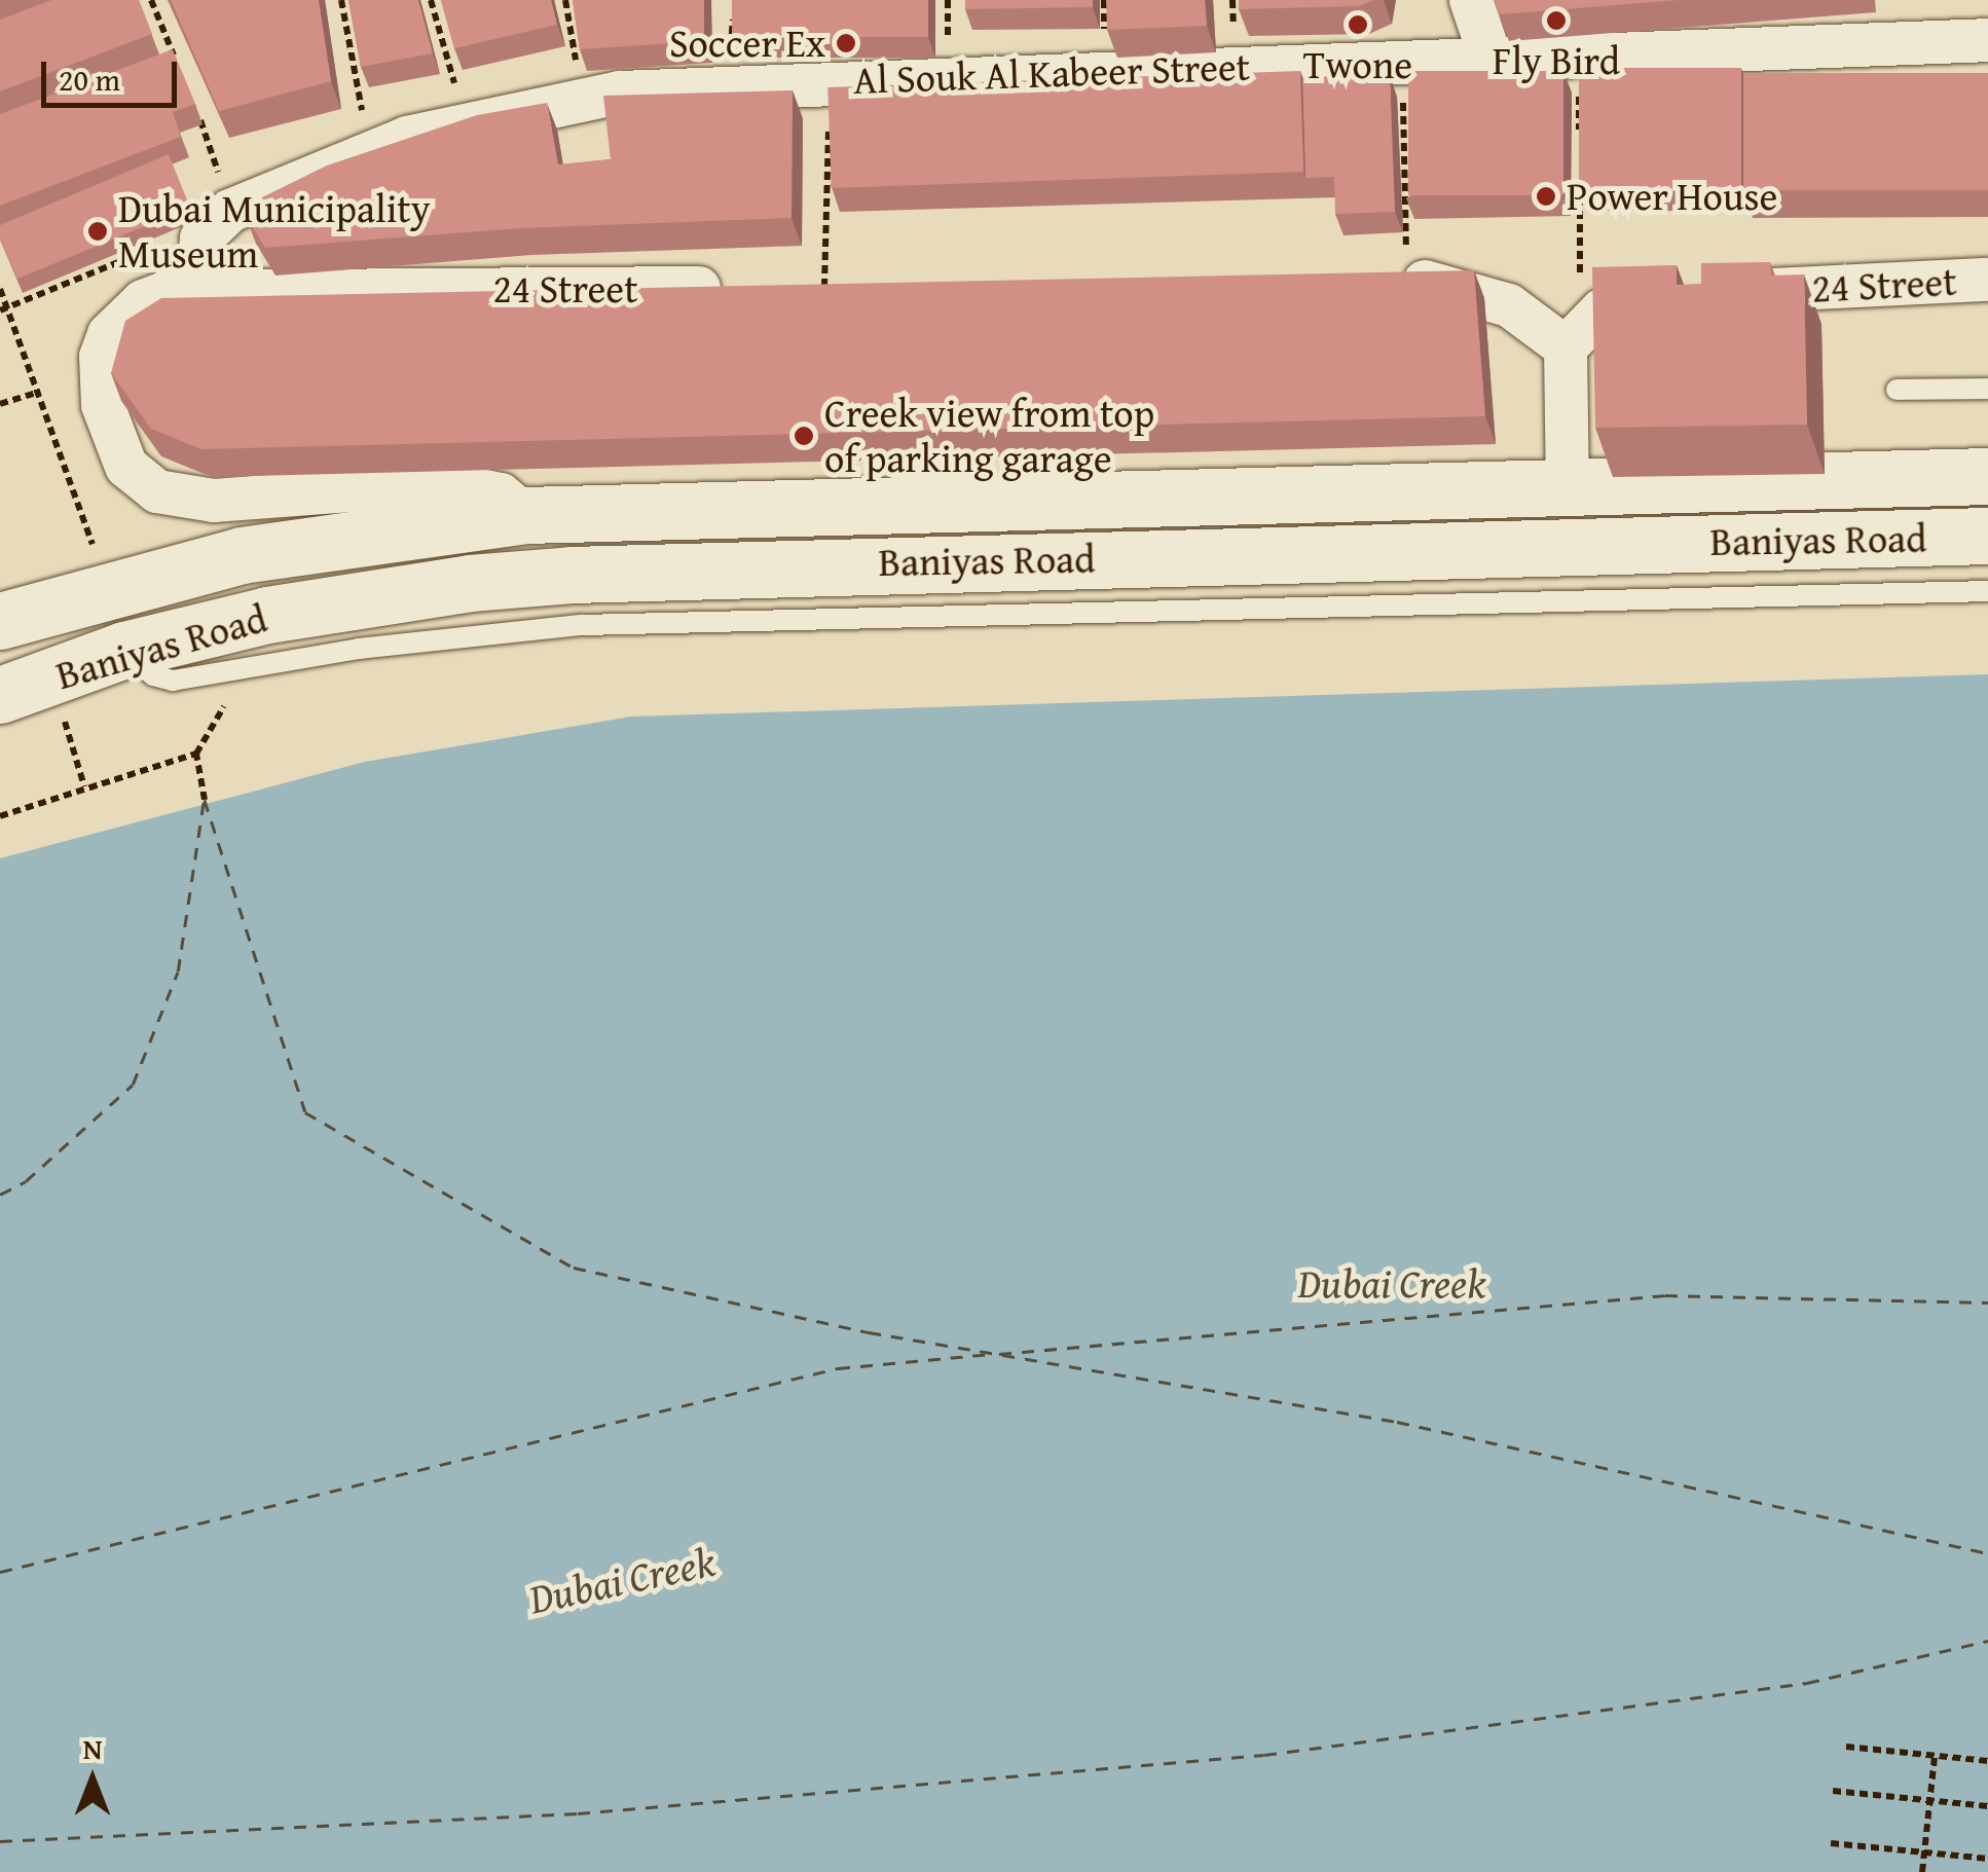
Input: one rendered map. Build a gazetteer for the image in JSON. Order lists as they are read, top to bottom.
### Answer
{
  "streets": {
    "main road": ["Baniyas Road"],
    "street": ["Al Souk Al Kabeer Street", "24 Street"]
  },
  "crossings": [
    ["Al Souk Al Kabeer Street", "24 Street"]
  ],
  "water": ["Dubai Creek"],
  "places": [
    "Fly Bird",
    "Twone",
    "Soccer Ex",
    "Power House",
    "Dubai Municipality Museum",
    "Creek view from top of parking garage"
  ],
  "scale_bar": "20 m",
  "north": "top"
}
